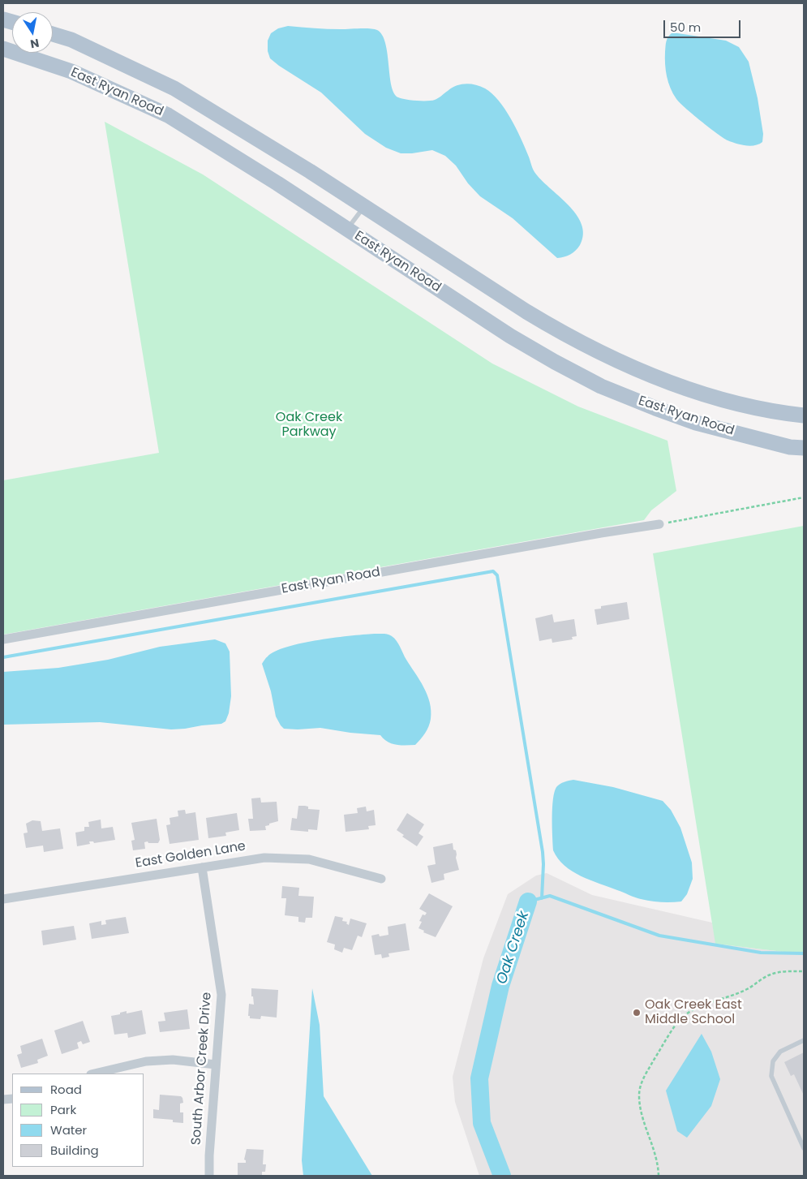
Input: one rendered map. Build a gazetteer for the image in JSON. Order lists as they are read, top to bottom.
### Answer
{
  "streets": {
    "main road": ["East Ryan Road"],
    "street": ["East Golden Lane", "South Arbor Creek Drive"]
  },
  "crossings": [
    ["East Golden Lane", "South Arbor Creek Drive"]
  ],
  "water": ["Oak Creek"],
  "parks": ["Oak Creek Parkway"],
  "places": ["Oak Creek East Middle School"],
  "legend": [
    "Road",
    "Park",
    "Water",
    "Building"
  ],
  "scale_bar": "50 m",
  "north": "bottom"
}
